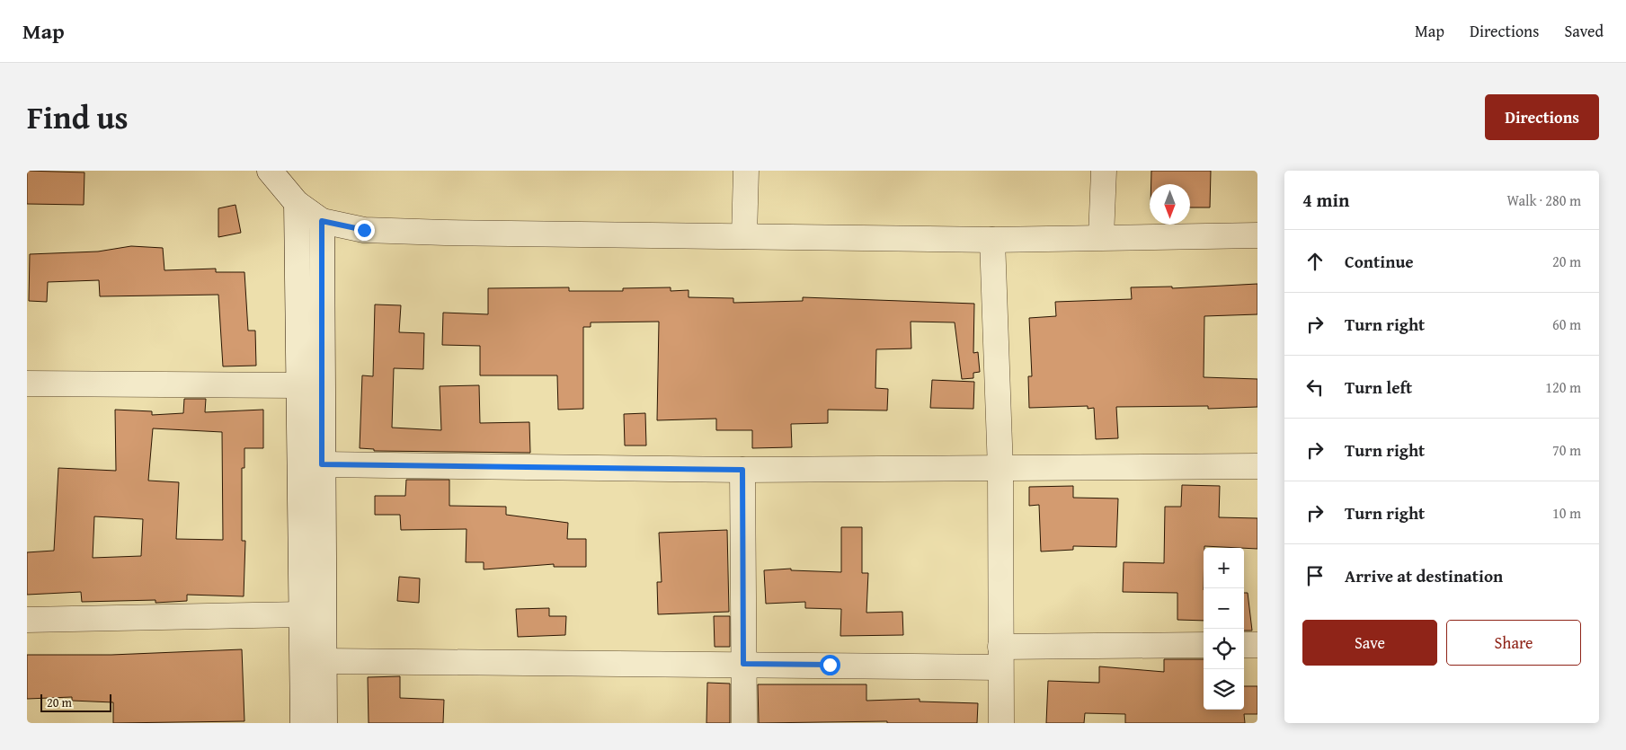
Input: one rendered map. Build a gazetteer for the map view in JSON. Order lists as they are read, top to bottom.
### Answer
{
  "scale_bar": "20 m",
  "north": "bottom",
  "page": {
    "header": "Map",
    "nav": ["Map", "Directions", "Saved"],
    "title": "Find us",
    "buttons": [
      "Directions",
      ["Save", "Share"]
    ],
    "heading": ["4 min", "Walk · 280 m"],
    "list": [
      ["Continue", "20 m"],
      ["Turn right", "60 m"],
      ["Turn left", "120 m"],
      ["Turn right", "70 m"],
      ["Turn right", "10 m"],
      "Arrive at destination"
    ],
    "map_buttons": ["+", "−"],
    "scale": "20 m"
  }
}
